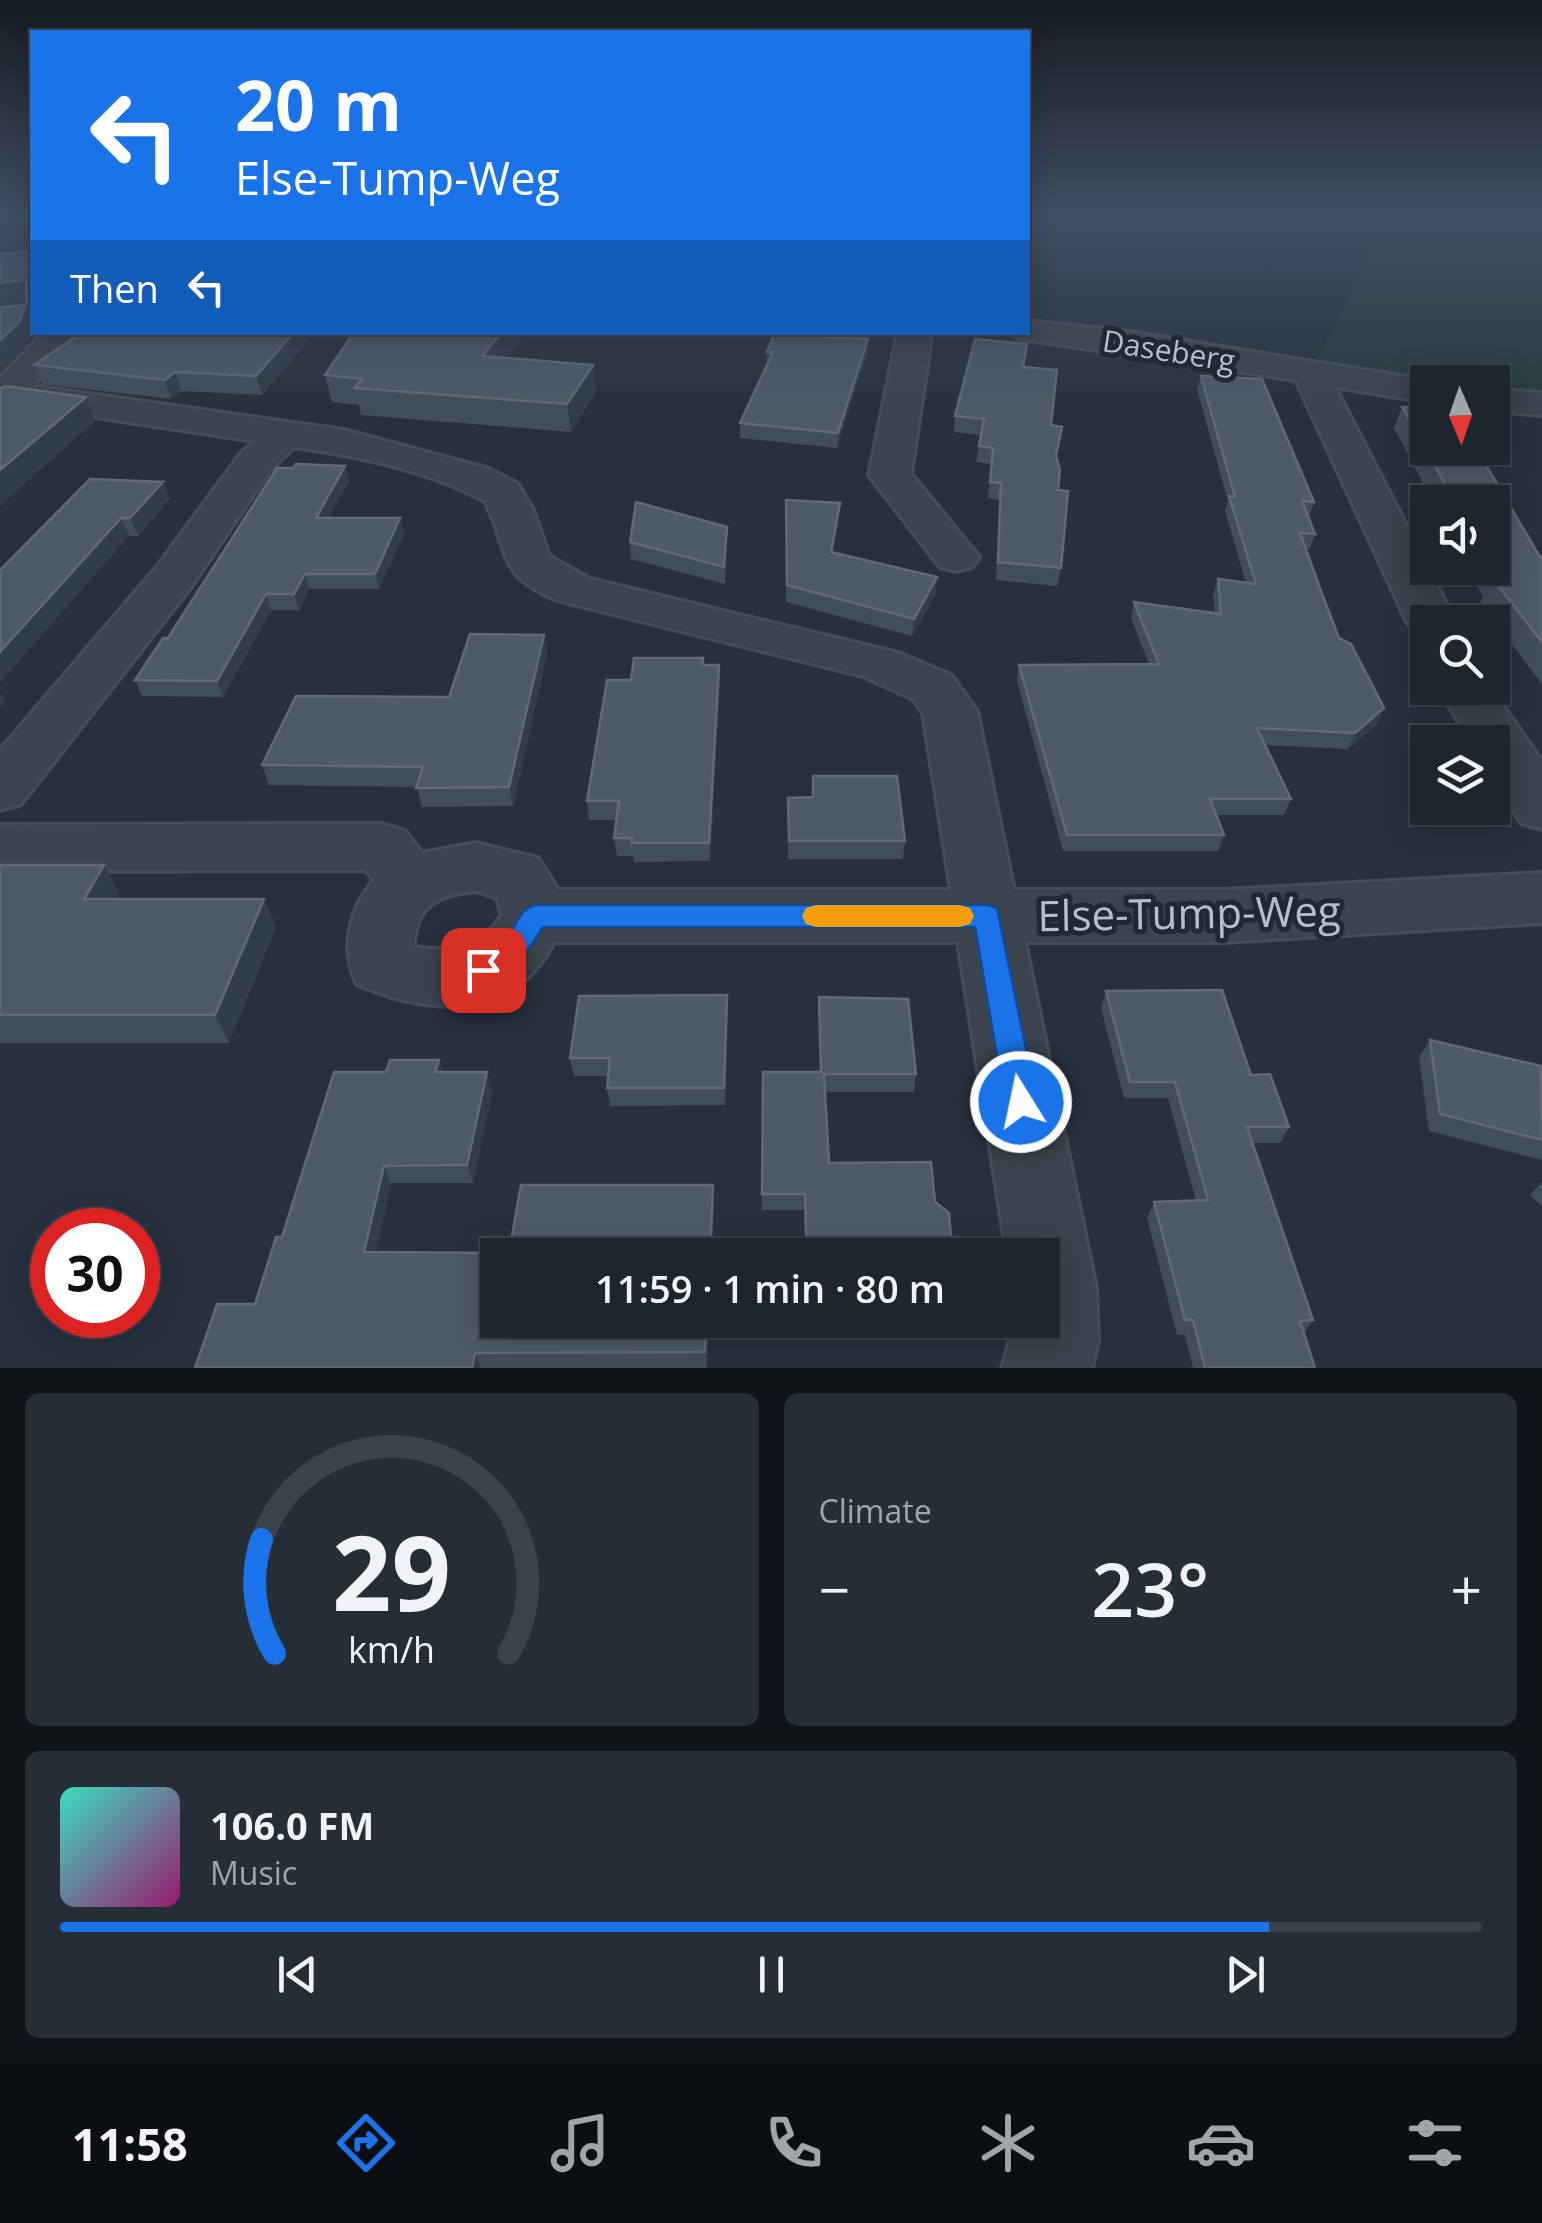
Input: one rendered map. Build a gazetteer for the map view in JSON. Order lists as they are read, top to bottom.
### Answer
{
  "streets": {
    "street": ["Daseberg", "Else-Tump-Weg"]
  },
  "north": "bottom",
  "page": {
    "turn": ["20 m", "Else-Tump-Weg"],
    "then": "Then",
    "limit": "30",
    "trip": "11:59 · 1 min · 80 m",
    "tile": "Climate",
    "heat": ["−", "23°", "+"],
    "song": ["106.0 FM", "Music"],
    "tabs": "11:58",
    "gauge": ["29", "km/h"]
  }
}
